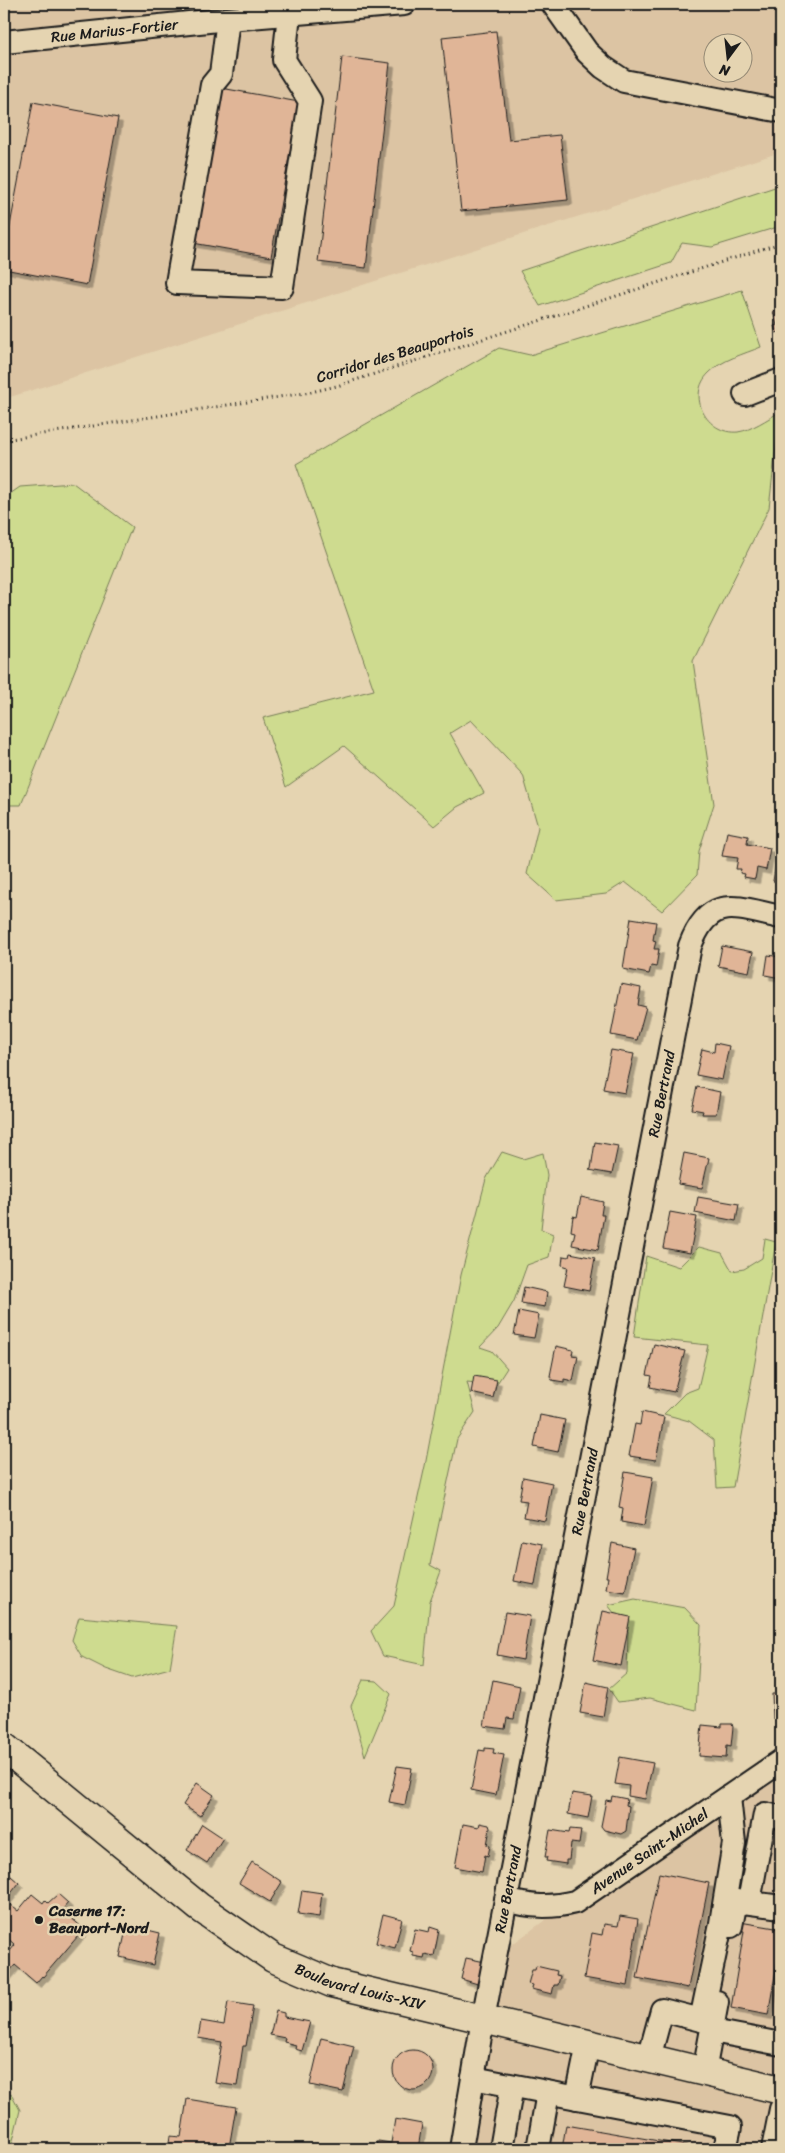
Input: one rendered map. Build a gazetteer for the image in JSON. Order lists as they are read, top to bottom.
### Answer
{
  "streets": {
    "main road": ["Boulevard Louis-XIV"],
    "street": ["Rue Marius-Fortier", "Rue Bertrand", "Avenue Saint-Michel"],
    "path": ["Corridor des Beauportois"]
  },
  "crossings": [
    ["Rue Bertrand", "Avenue Saint-Michel"],
    ["Rue Bertrand", "Boulevard Louis-XIV"]
  ],
  "places": ["Caserne 17: Beauport-Nord"],
  "north": "bottom"
}
